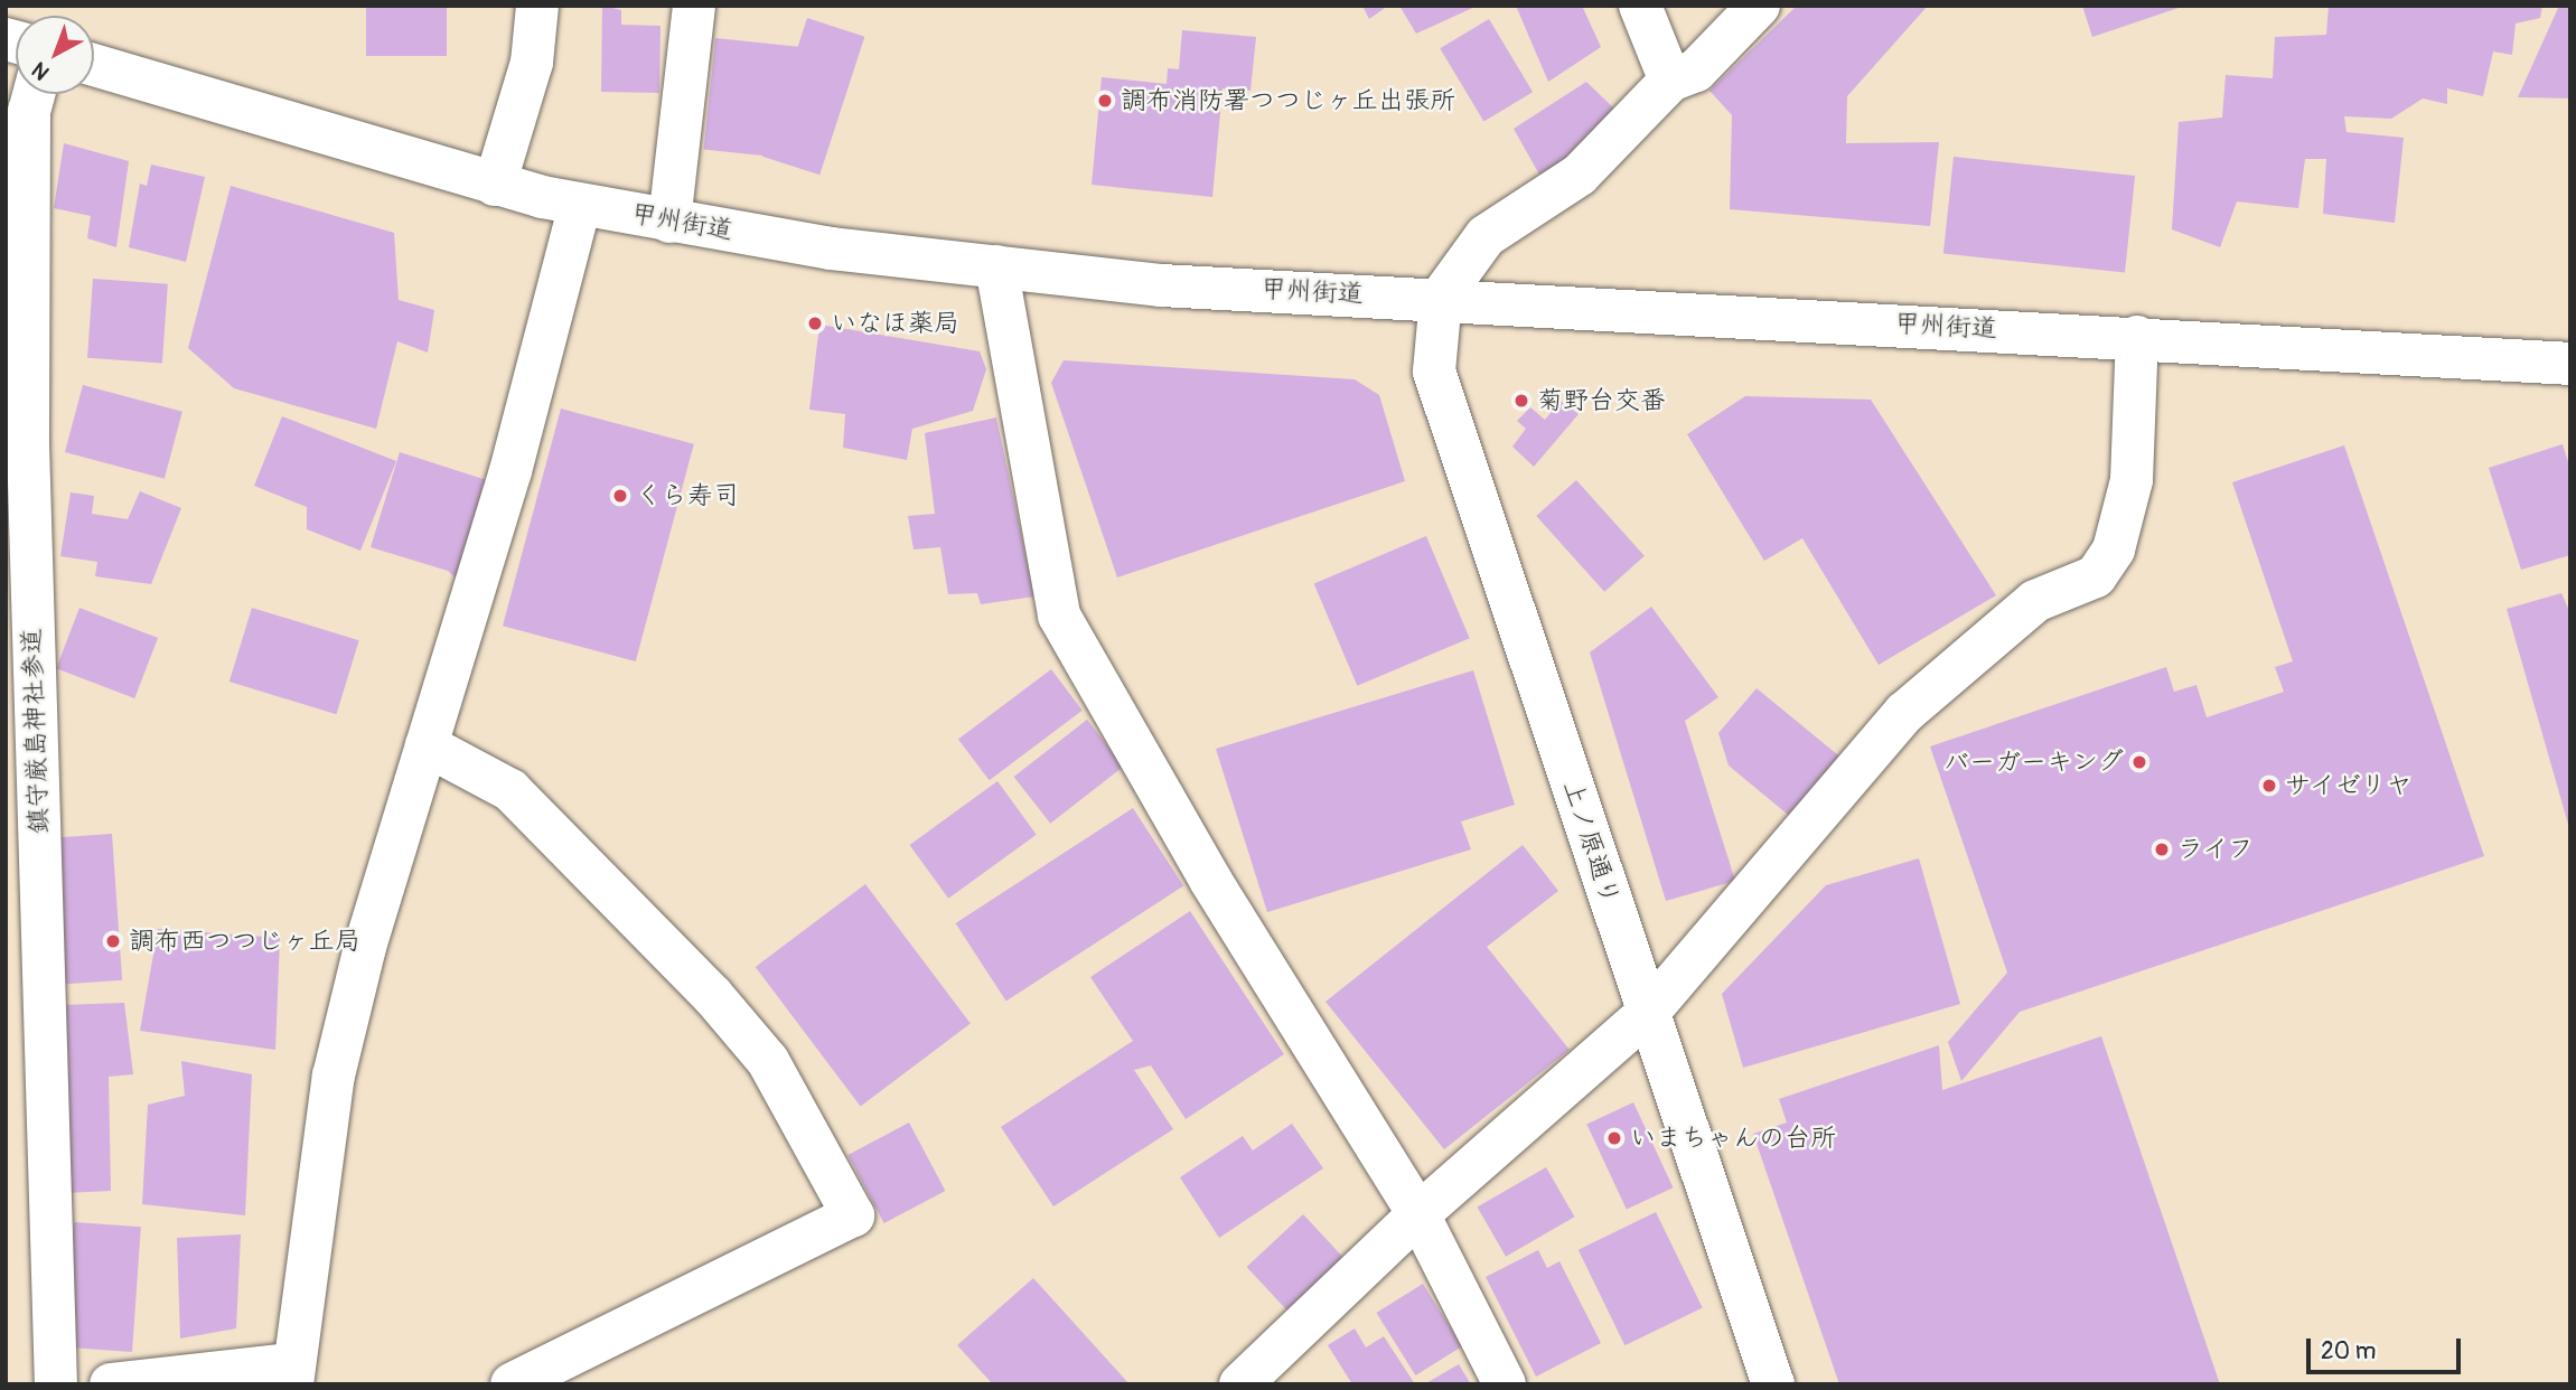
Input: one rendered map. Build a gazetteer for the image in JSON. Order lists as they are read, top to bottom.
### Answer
{
  "streets": {
    "main road": ["甲州街道", "鎮守厳島神社参道", "上ノ原通り"]
  },
  "crossings": [
    ["甲州街道", "上ノ原通り"]
  ],
  "places": [
    "調布消防署つつじヶ丘出張所",
    "いなほ薬局",
    "菊野台交番",
    "くら寿司",
    "バーガーキング",
    "サイゼリヤ",
    "ライフ",
    "調布西つつじヶ丘局",
    "いまちゃんの台所"
  ],
  "scale_bar": "20 m",
  "north": "bottom left"
}
